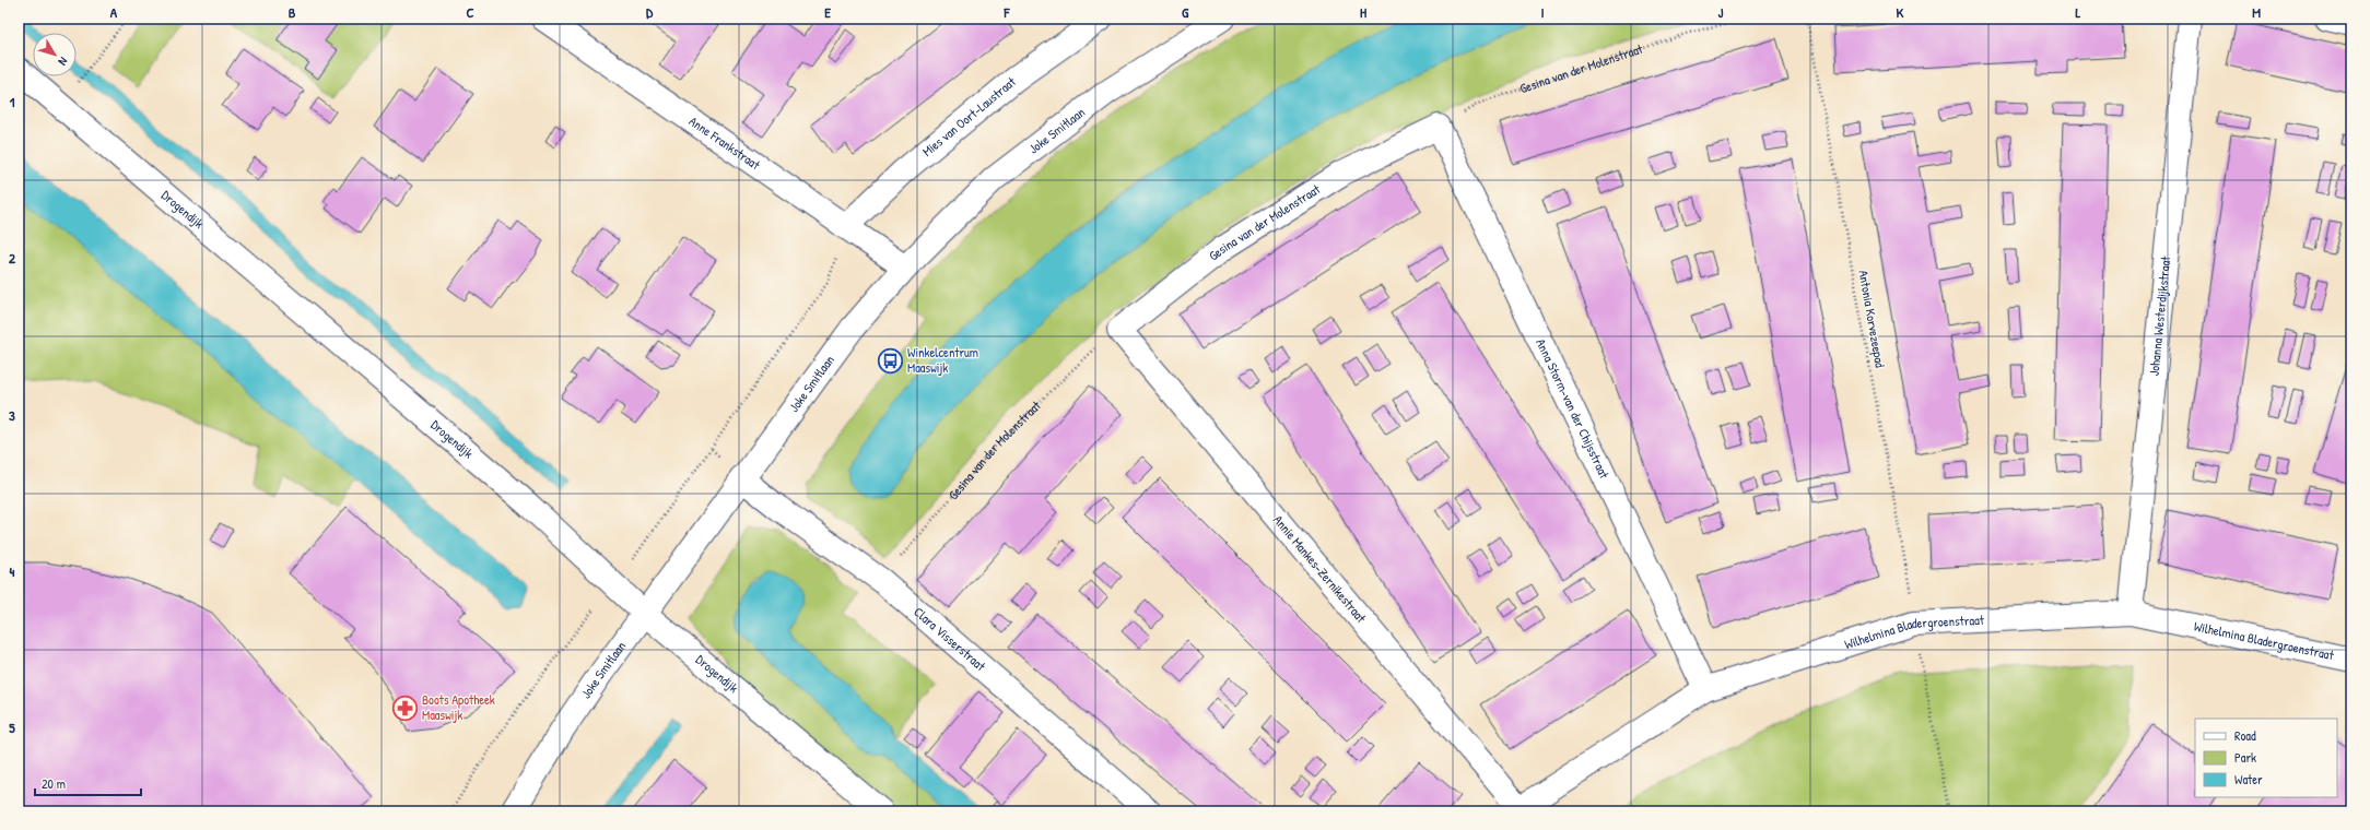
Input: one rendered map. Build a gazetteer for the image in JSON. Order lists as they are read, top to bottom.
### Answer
{
  "streets": {
    "street": [
      "Gesina van der Molenstraat",
      "Mies van Oort-Laustraat",
      "Joke Smitlaan",
      "Anne Frankstraat",
      "Drogendijk",
      "Johanna Westerdijkstraat",
      "Anna Storm-van der Chijsstraat",
      "Annie Mankes-Zernikestraat",
      "Wilhelmina Bladergroenstraat",
      "Clara Visserstraat"
    ],
    "path": ["Antonia Korvezeepad"]
  },
  "crossings": [
    ["Gesina van der Molenstraat", "Anna Storm-van der Chijsstraat"],
    ["Gesina van der Molenstraat", "Annie Mankes-Zernikestraat"],
    ["Gesina van der Molenstraat", "Clara Visserstraat"],
    ["Mies van Oort-Laustraat", "Anne Frankstraat"],
    ["Joke Smitlaan", "Anne Frankstraat"],
    ["Joke Smitlaan", "Drogendijk"],
    ["Joke Smitlaan", "Clara Visserstraat"],
    ["Johanna Westerdijkstraat", "Wilhelmina Bladergroenstraat"],
    ["Antonia Korvezeepad", "Wilhelmina Bladergroenstraat"],
    ["Anna Storm-van der Chijsstraat", "Wilhelmina Bladergroenstraat"],
    ["Annie Mankes-Zernikestraat", "Wilhelmina Bladergroenstraat"]
  ],
  "places": {
    "bus stop": ["Winkelcentrum Maaswijk"],
    "pharmacy": ["Boots Apotheek Maaswijk"]
  },
  "legend": ["Road", "Park", "Water"],
  "scale_bar": "20 m",
  "north": "bottom right",
  "grid": {
    "columns": [
      "A",
      "B",
      "C",
      "D",
      "E",
      "F",
      "G",
      "H",
      "I",
      "J",
      "K",
      "L",
      "M"
    ],
    "rows": [
      "1",
      "2",
      "3",
      "4",
      "5"
    ]
  }
}
